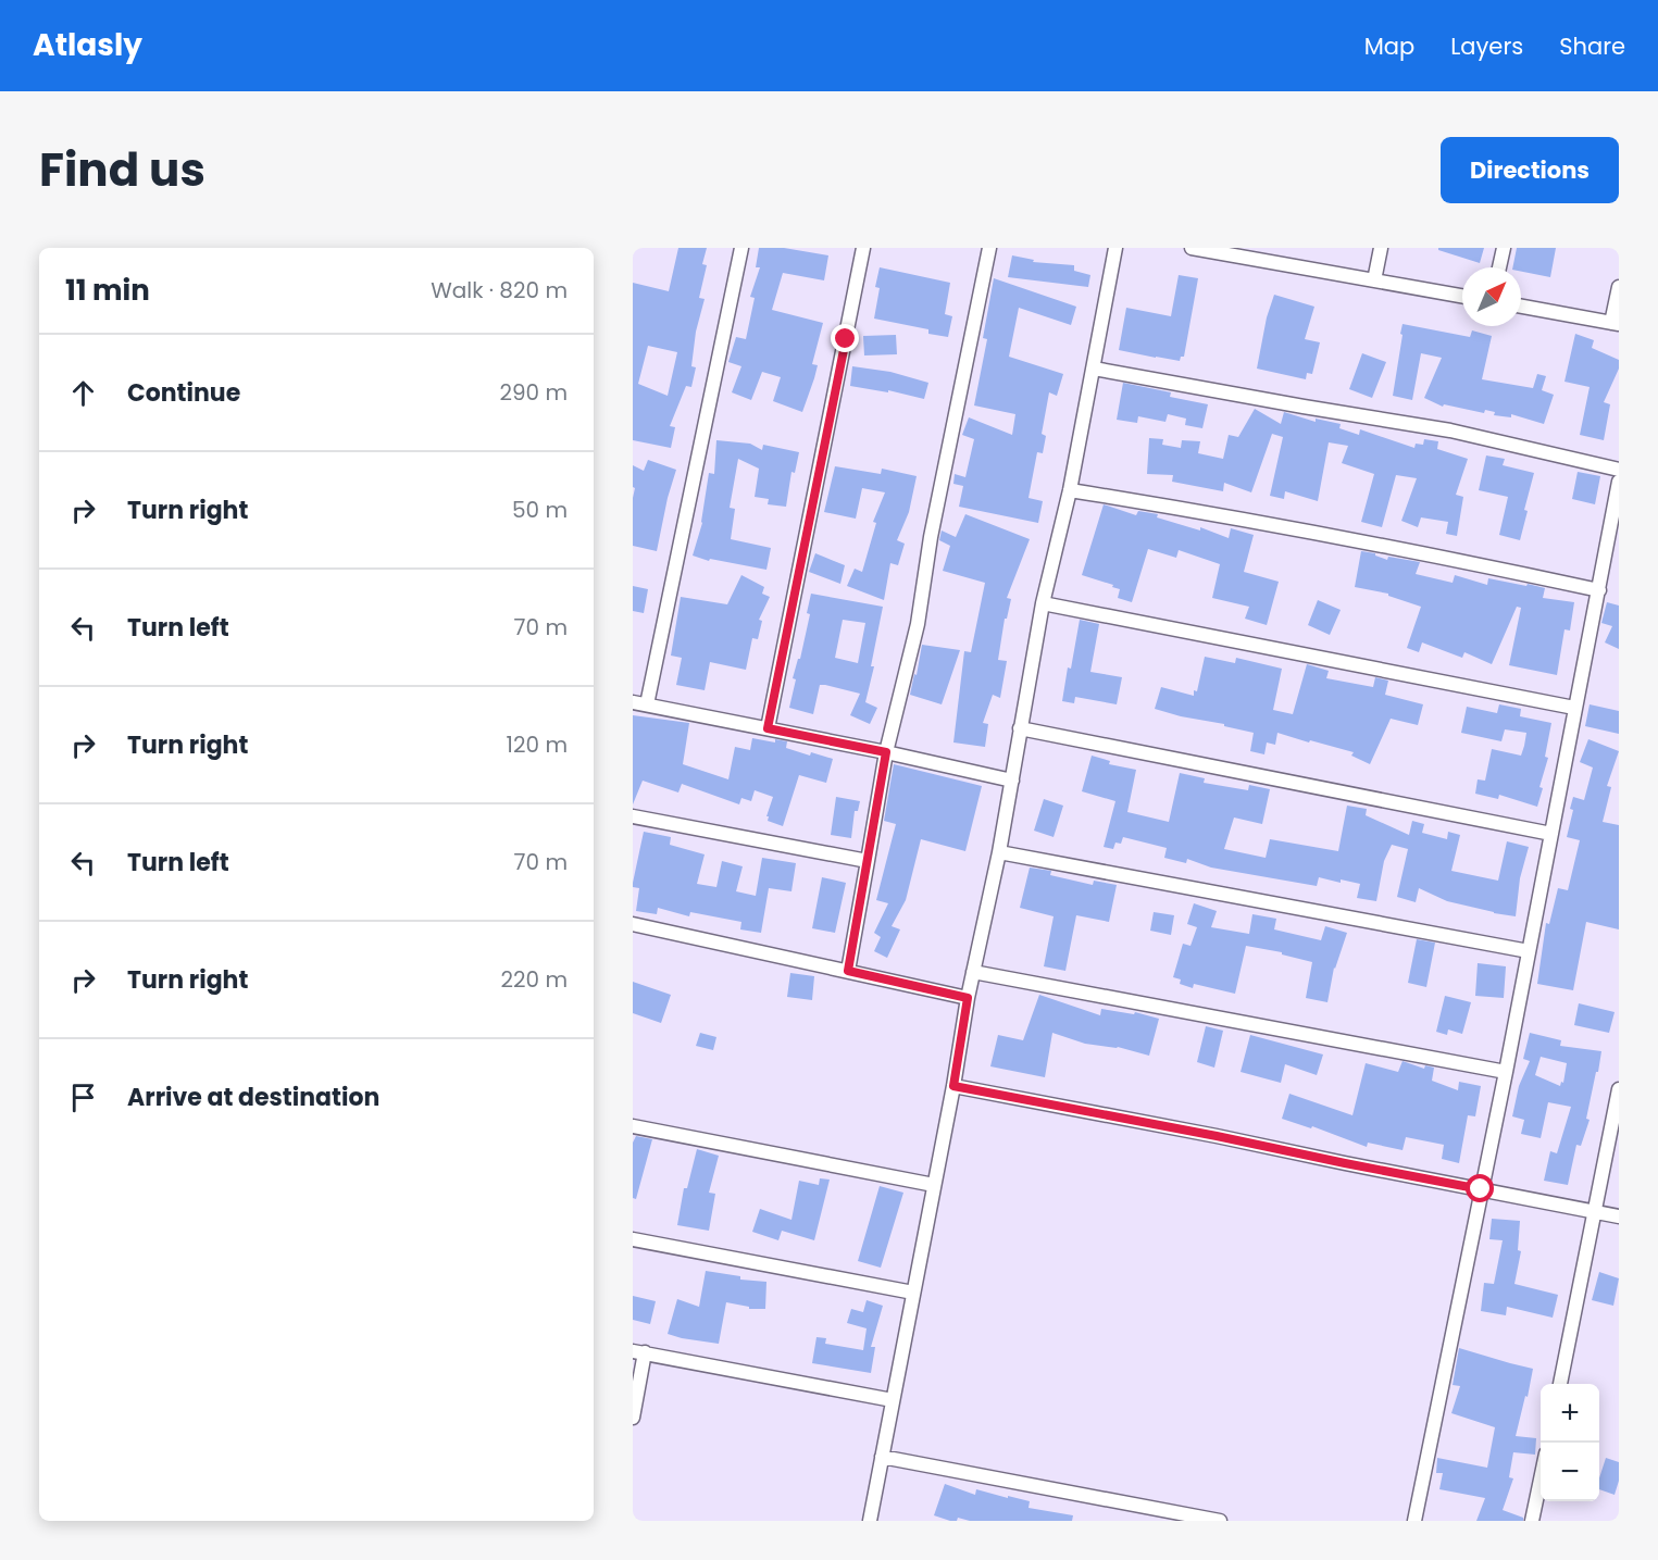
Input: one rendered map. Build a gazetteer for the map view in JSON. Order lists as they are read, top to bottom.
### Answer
{
  "north": "top right",
  "page": {
    "header": "Atlasly",
    "nav": ["Map", "Layers", "Share"],
    "title": "Find us",
    "buttons": "Directions",
    "heading": ["11 min", "Walk · 820 m"],
    "list": [
      ["Continue", "290 m"],
      ["Turn right", "50 m"],
      ["Turn left", "70 m"],
      ["Turn right", "120 m"],
      ["Turn left", "70 m"],
      ["Turn right", "220 m"],
      "Arrive at destination"
    ],
    "map_buttons": ["+", "−"]
  }
}
